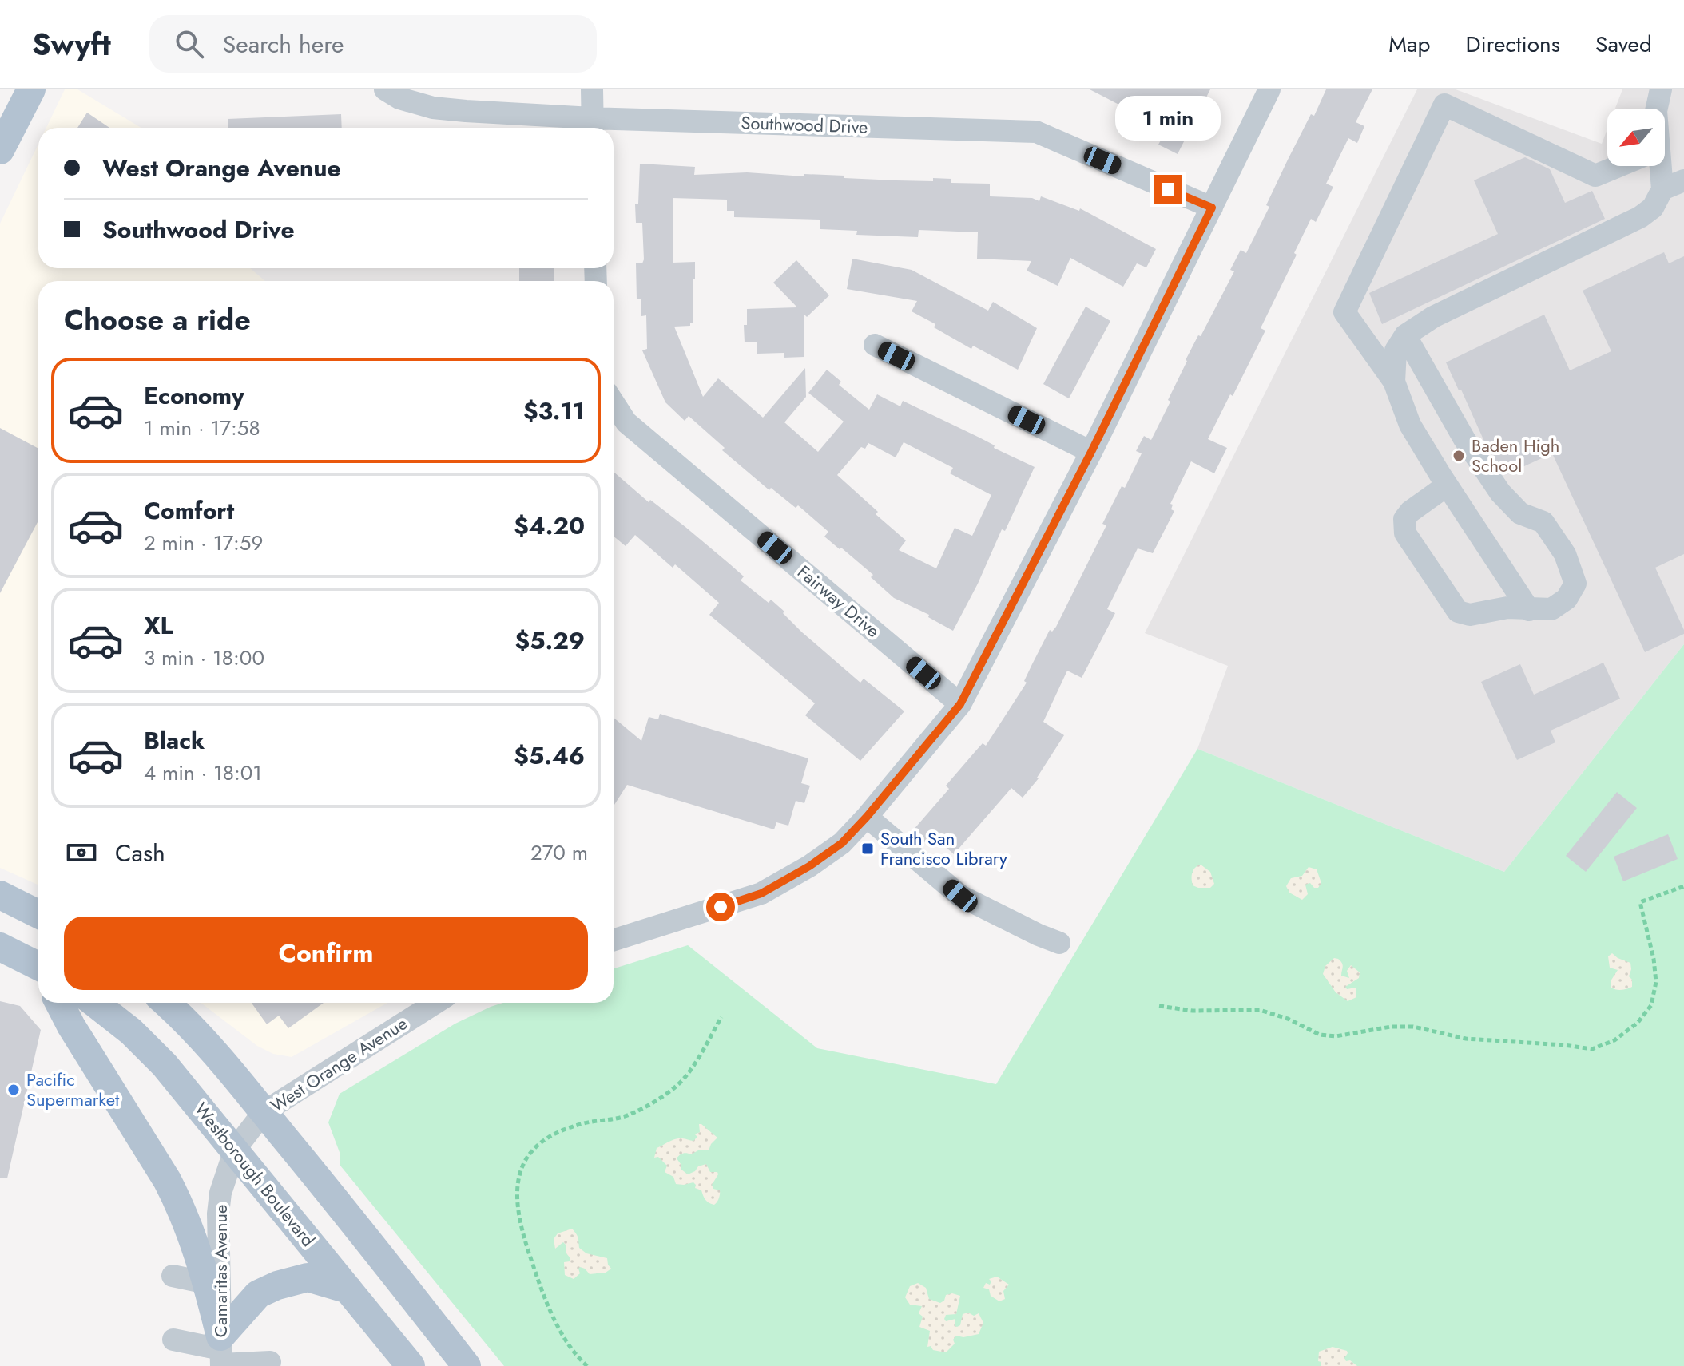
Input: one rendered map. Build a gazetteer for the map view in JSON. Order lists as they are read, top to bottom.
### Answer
{
  "streets": {
    "main road": ["Westborough Boulevard"],
    "street": [
      "Southwood Drive",
      "Fairway Drive",
      "West Orange Avenue",
      "Camaritas Avenue"
    ]
  },
  "crossings": [
    ["West Orange Avenue", "Camaritas Avenue"],
    ["Westborough Boulevard", "Camaritas Avenue"]
  ],
  "places": {
    "other": ["Baden High School", "Pacific Supermarket"],
    "transit": ["South San Francisco Library"]
  },
  "north": "bottom left",
  "page": {
    "header": "Swyft",
    "search": "Search here",
    "nav": ["Map", "Directions", "Saved"],
    "bubble": "1 min",
    "banner": ["West Orange Avenue", "Southwood Drive"],
    "heading": "Choose a ride",
    "list": [
      {
        "name": "Economy",
        "note": "1 min · 17:58",
        "value": "$3.11"
      },
      {
        "name": "Comfort",
        "note": "2 min · 17:59",
        "value": "$4.20"
      },
      {
        "name": "XL",
        "note": "3 min · 18:00",
        "value": "$5.29"
      },
      {
        "name": "Black",
        "note": "4 min · 18:01",
        "value": "$5.46"
      }
    ],
    "pay": ["Cash", "270 m"],
    "buttons": "Confirm"
  }
}
